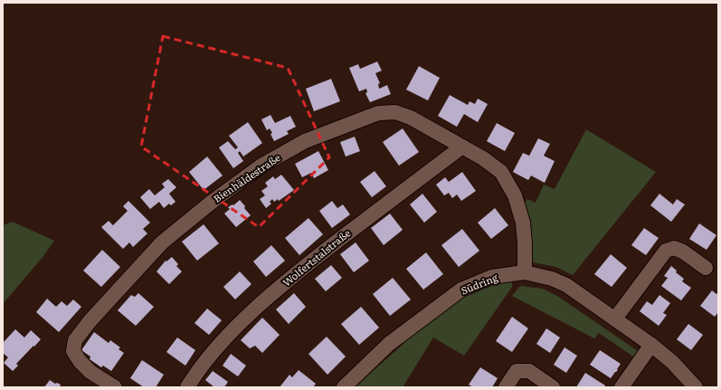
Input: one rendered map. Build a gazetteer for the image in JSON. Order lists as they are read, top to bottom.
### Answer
{
  "streets": {
    "street": ["Bienhäldestraße", "Wolfertstalstraße", "Südring"]
  },
  "crossings": [
    ["Bienhäldestraße", "Wolfertstalstraße"],
    ["Bienhäldestraße", "Südring"]
  ]
}
